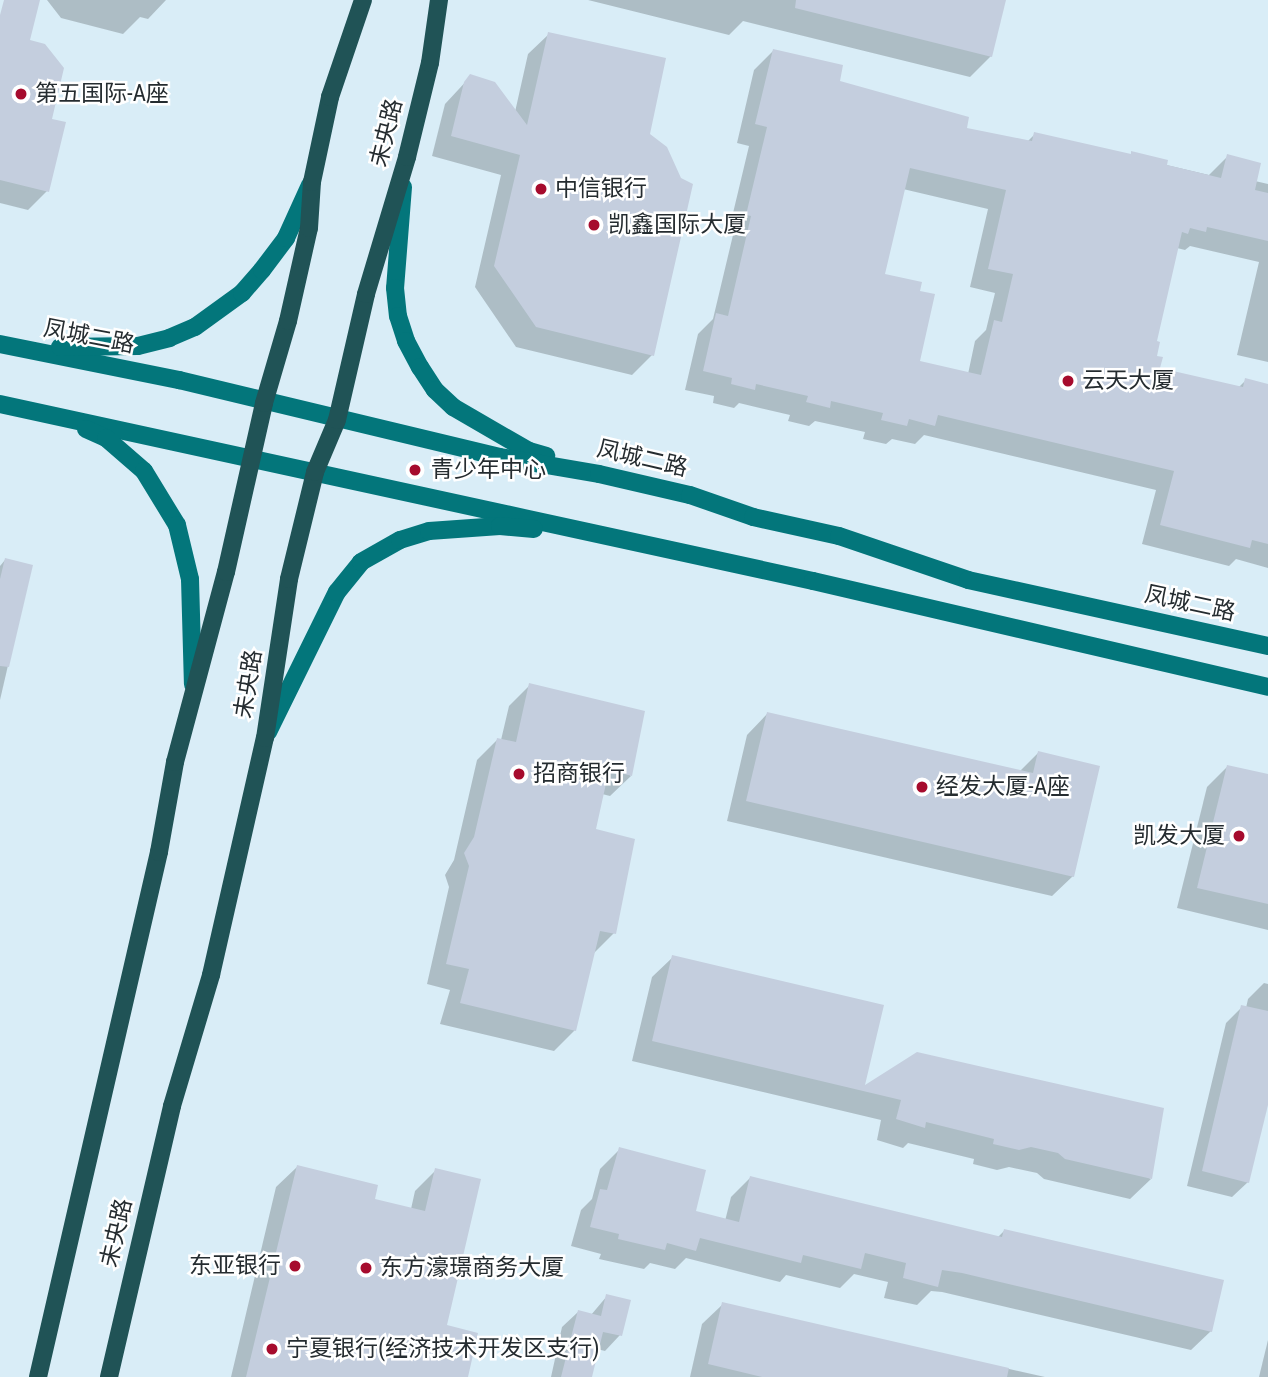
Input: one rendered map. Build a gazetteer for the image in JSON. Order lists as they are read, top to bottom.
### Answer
{
  "streets": {
    "main road": ["未央路", "凤城二路"]
  },
  "crossings": [
    ["未央路", "凤城二路"]
  ],
  "places": [
    "第五国际-A座",
    "中信银行",
    "凯鑫国际大厦",
    "云天大厦",
    "青少年中心",
    "招商银行",
    "经发大厦-A座",
    "凯发大厦",
    "东亚银行",
    "东方濠璟商务大厦",
    "宁夏银行(经济技术开发区支行)"
  ]
}
